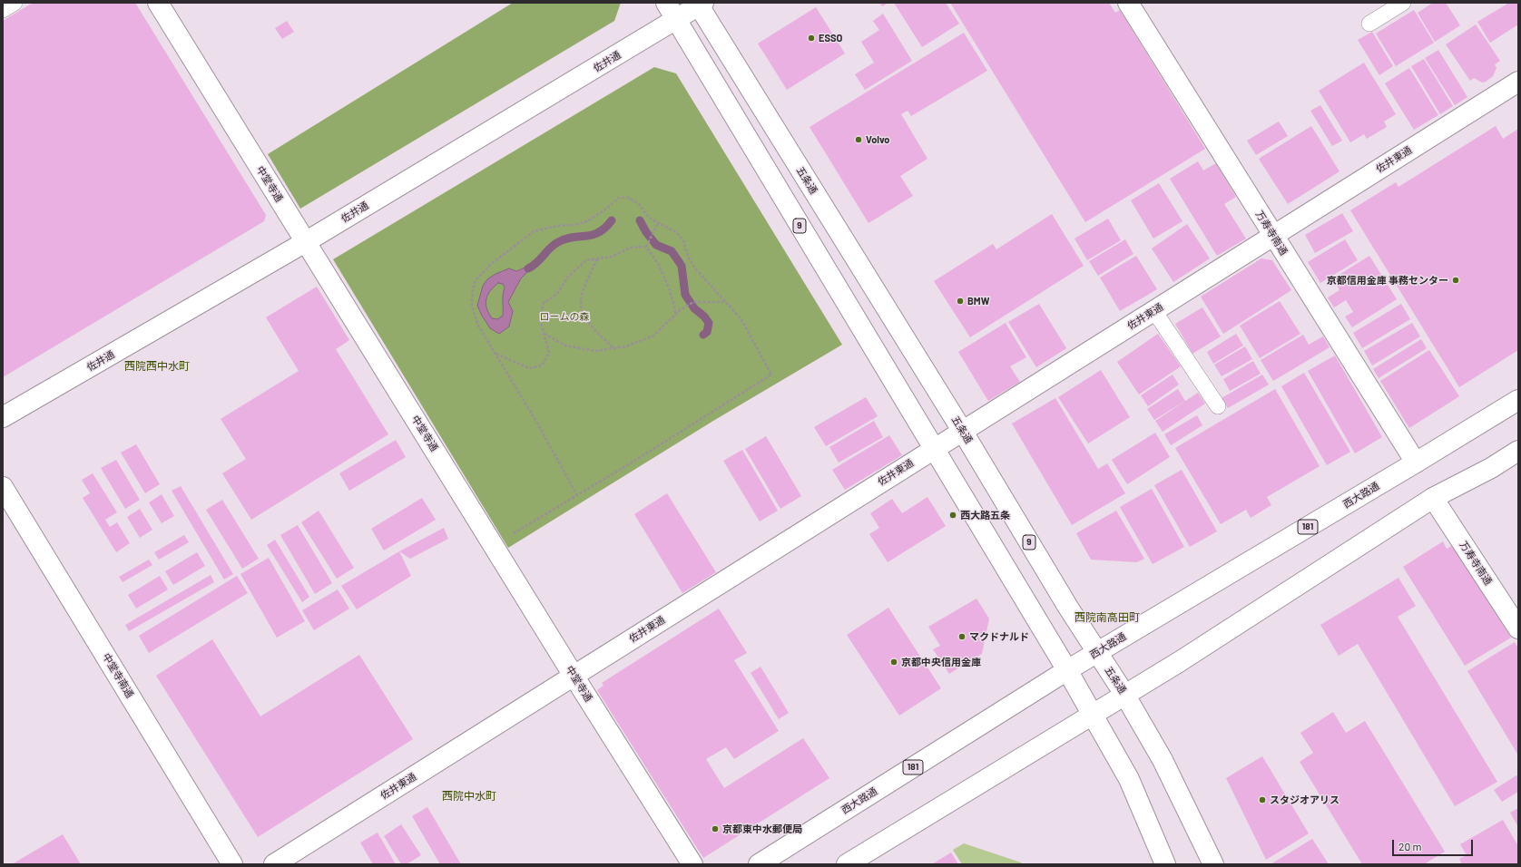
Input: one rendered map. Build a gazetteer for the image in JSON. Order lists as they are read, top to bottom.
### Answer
{
  "streets": {
    "main road": [
      "佐井通",
      "佐井東通",
      "五条通",
      "中堂寺通",
      "9",
      "万寿寺南通",
      "西大路通",
      "181",
      "中堂寺南通"
    ]
  },
  "crossings": [
    ["佐井通", "五条通"],
    ["佐井通", "中堂寺通"],
    ["佐井通", "9"],
    ["佐井東通", "五条通"],
    ["佐井東通", "中堂寺通"],
    ["佐井東通", "9"],
    ["佐井東通", "万寿寺南通"],
    ["五条通", "西大路通"],
    ["9", "西大路通"],
    ["万寿寺南通", "西大路通"]
  ],
  "districts": ["西院西中水町", "西院南高田町", "西院中水町"],
  "parks": ["ロームの森"],
  "places": [
    "ESSO",
    "Volvo",
    "京都信用金庫 事務センター",
    "BMW",
    "西大路五条",
    "マクドナルド",
    "京都中央信用金庫",
    "スタジオアリス",
    "京都東中水郵便局"
  ],
  "scale_bar": "20 m"
}
